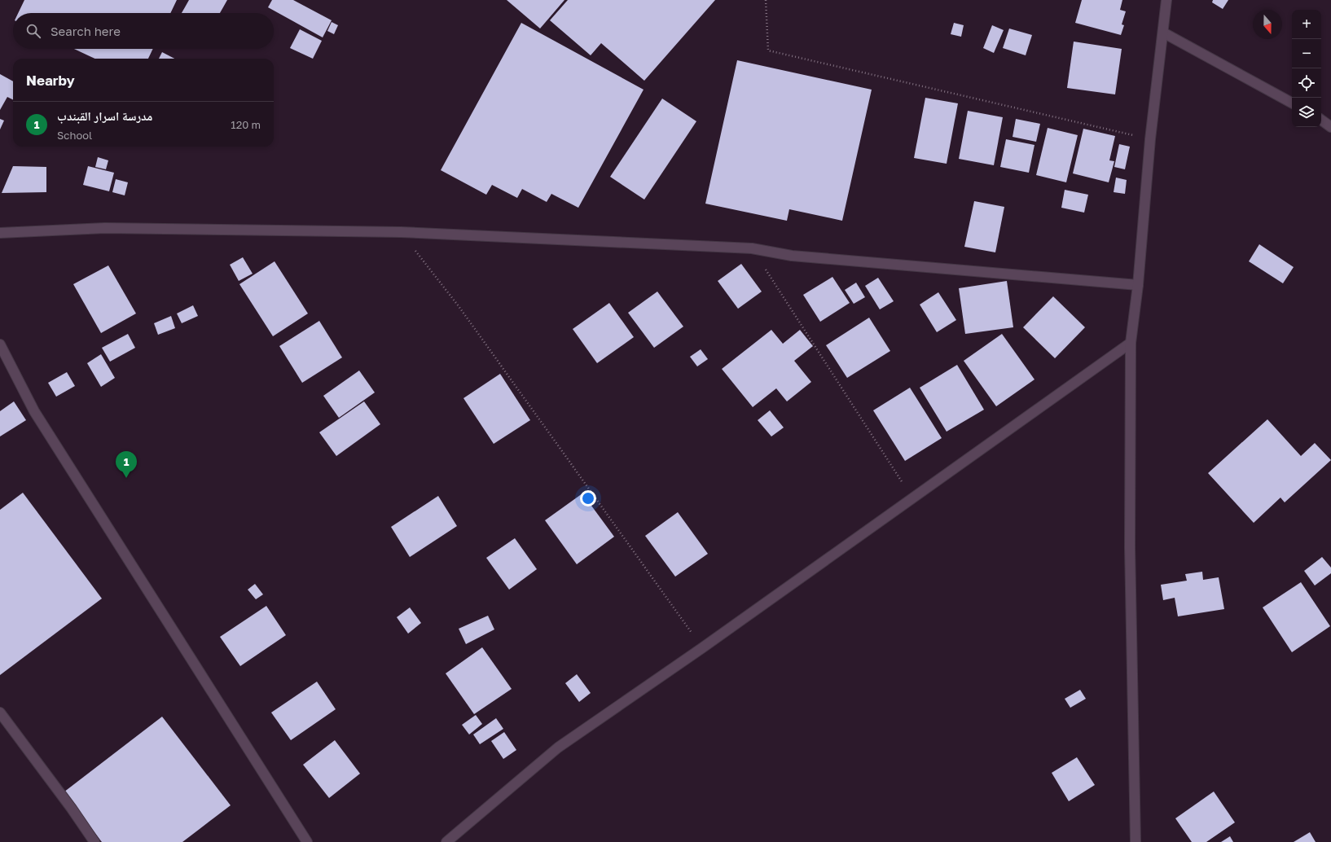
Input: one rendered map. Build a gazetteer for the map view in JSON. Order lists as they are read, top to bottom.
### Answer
{
  "north": "bottom",
  "page": {
    "map_buttons": ["+", "−"],
    "search": "Search here",
    "heading": "Nearby",
    "list": [
      {
        "mark": "1",
        "name": "مدرسة اسرار القبندب",
        "note": "School",
        "value": "120 m"
      }
    ],
    "pins": "1"
  }
}
